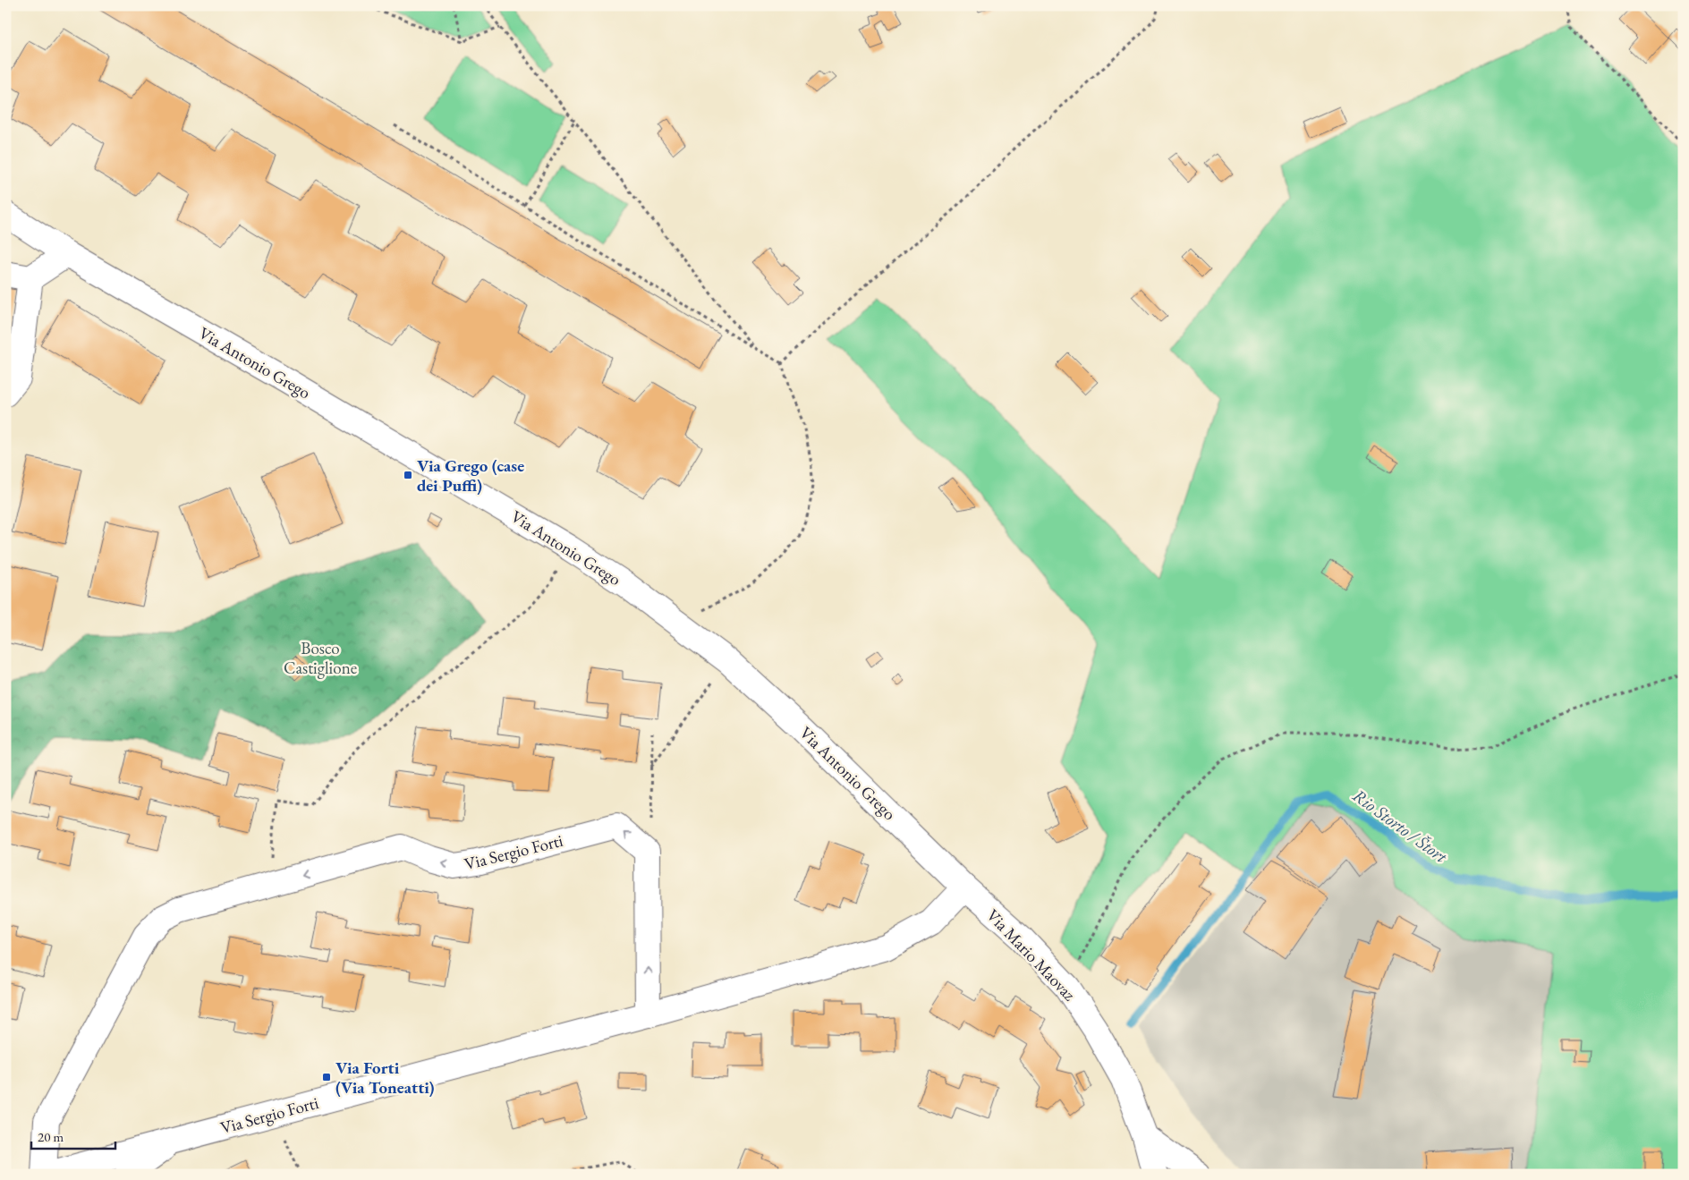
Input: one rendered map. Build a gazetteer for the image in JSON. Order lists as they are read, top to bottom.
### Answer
{
  "streets": {
    "street": ["Via Antonio Grego", "Via Sergio Forti", "Via Mario Maovaz"]
  },
  "crossings": [
    ["Via Antonio Grego", "Via Sergio Forti"],
    ["Via Antonio Grego", "Via Mario Maovaz"],
    ["Via Sergio Forti", "Via Mario Maovaz"]
  ],
  "water": ["Rio Storto / Štort"],
  "parks": ["Bosco Castiglione"],
  "places": {
    "transit": ["Via Grego (case dei Puffi)", "Via Forti (Via Toneatti)"]
  },
  "scale_bar": "20 m"
}
